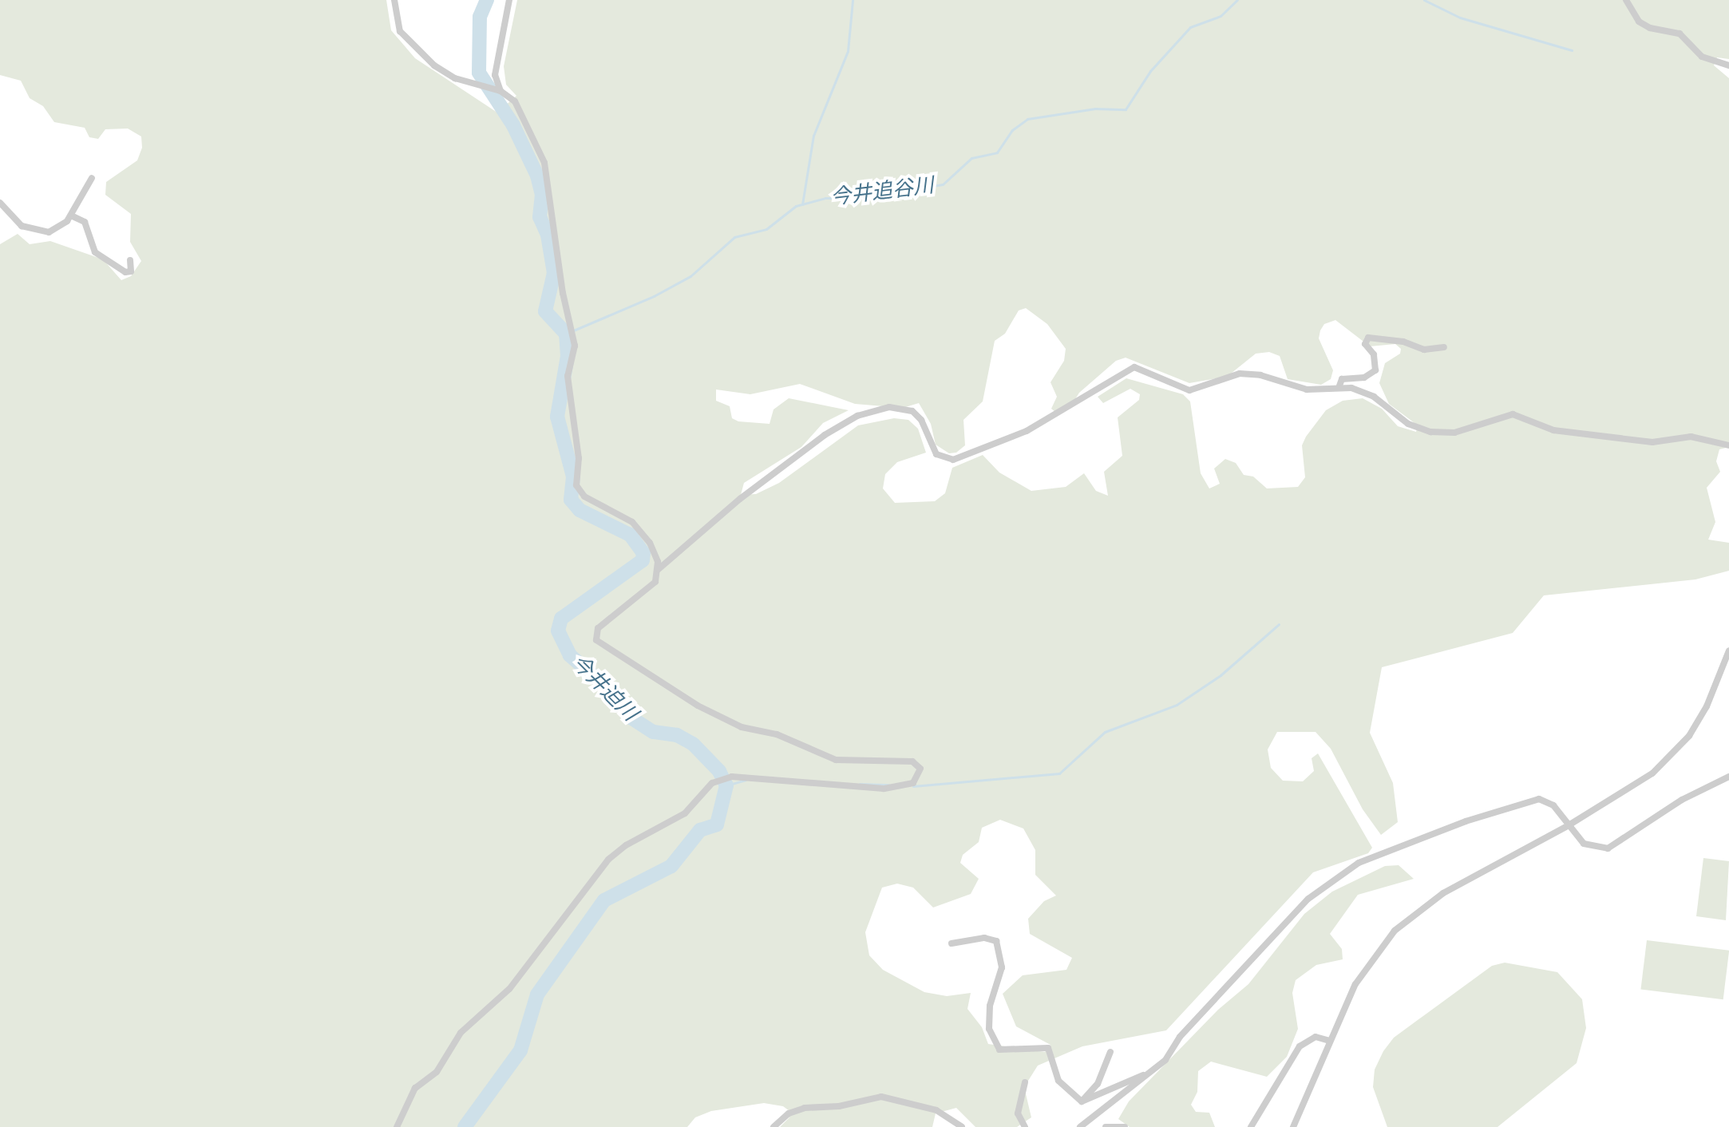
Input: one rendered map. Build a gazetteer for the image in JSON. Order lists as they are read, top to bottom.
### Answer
{
  "water": ["今井追谷川", "今井迫川"]
}
